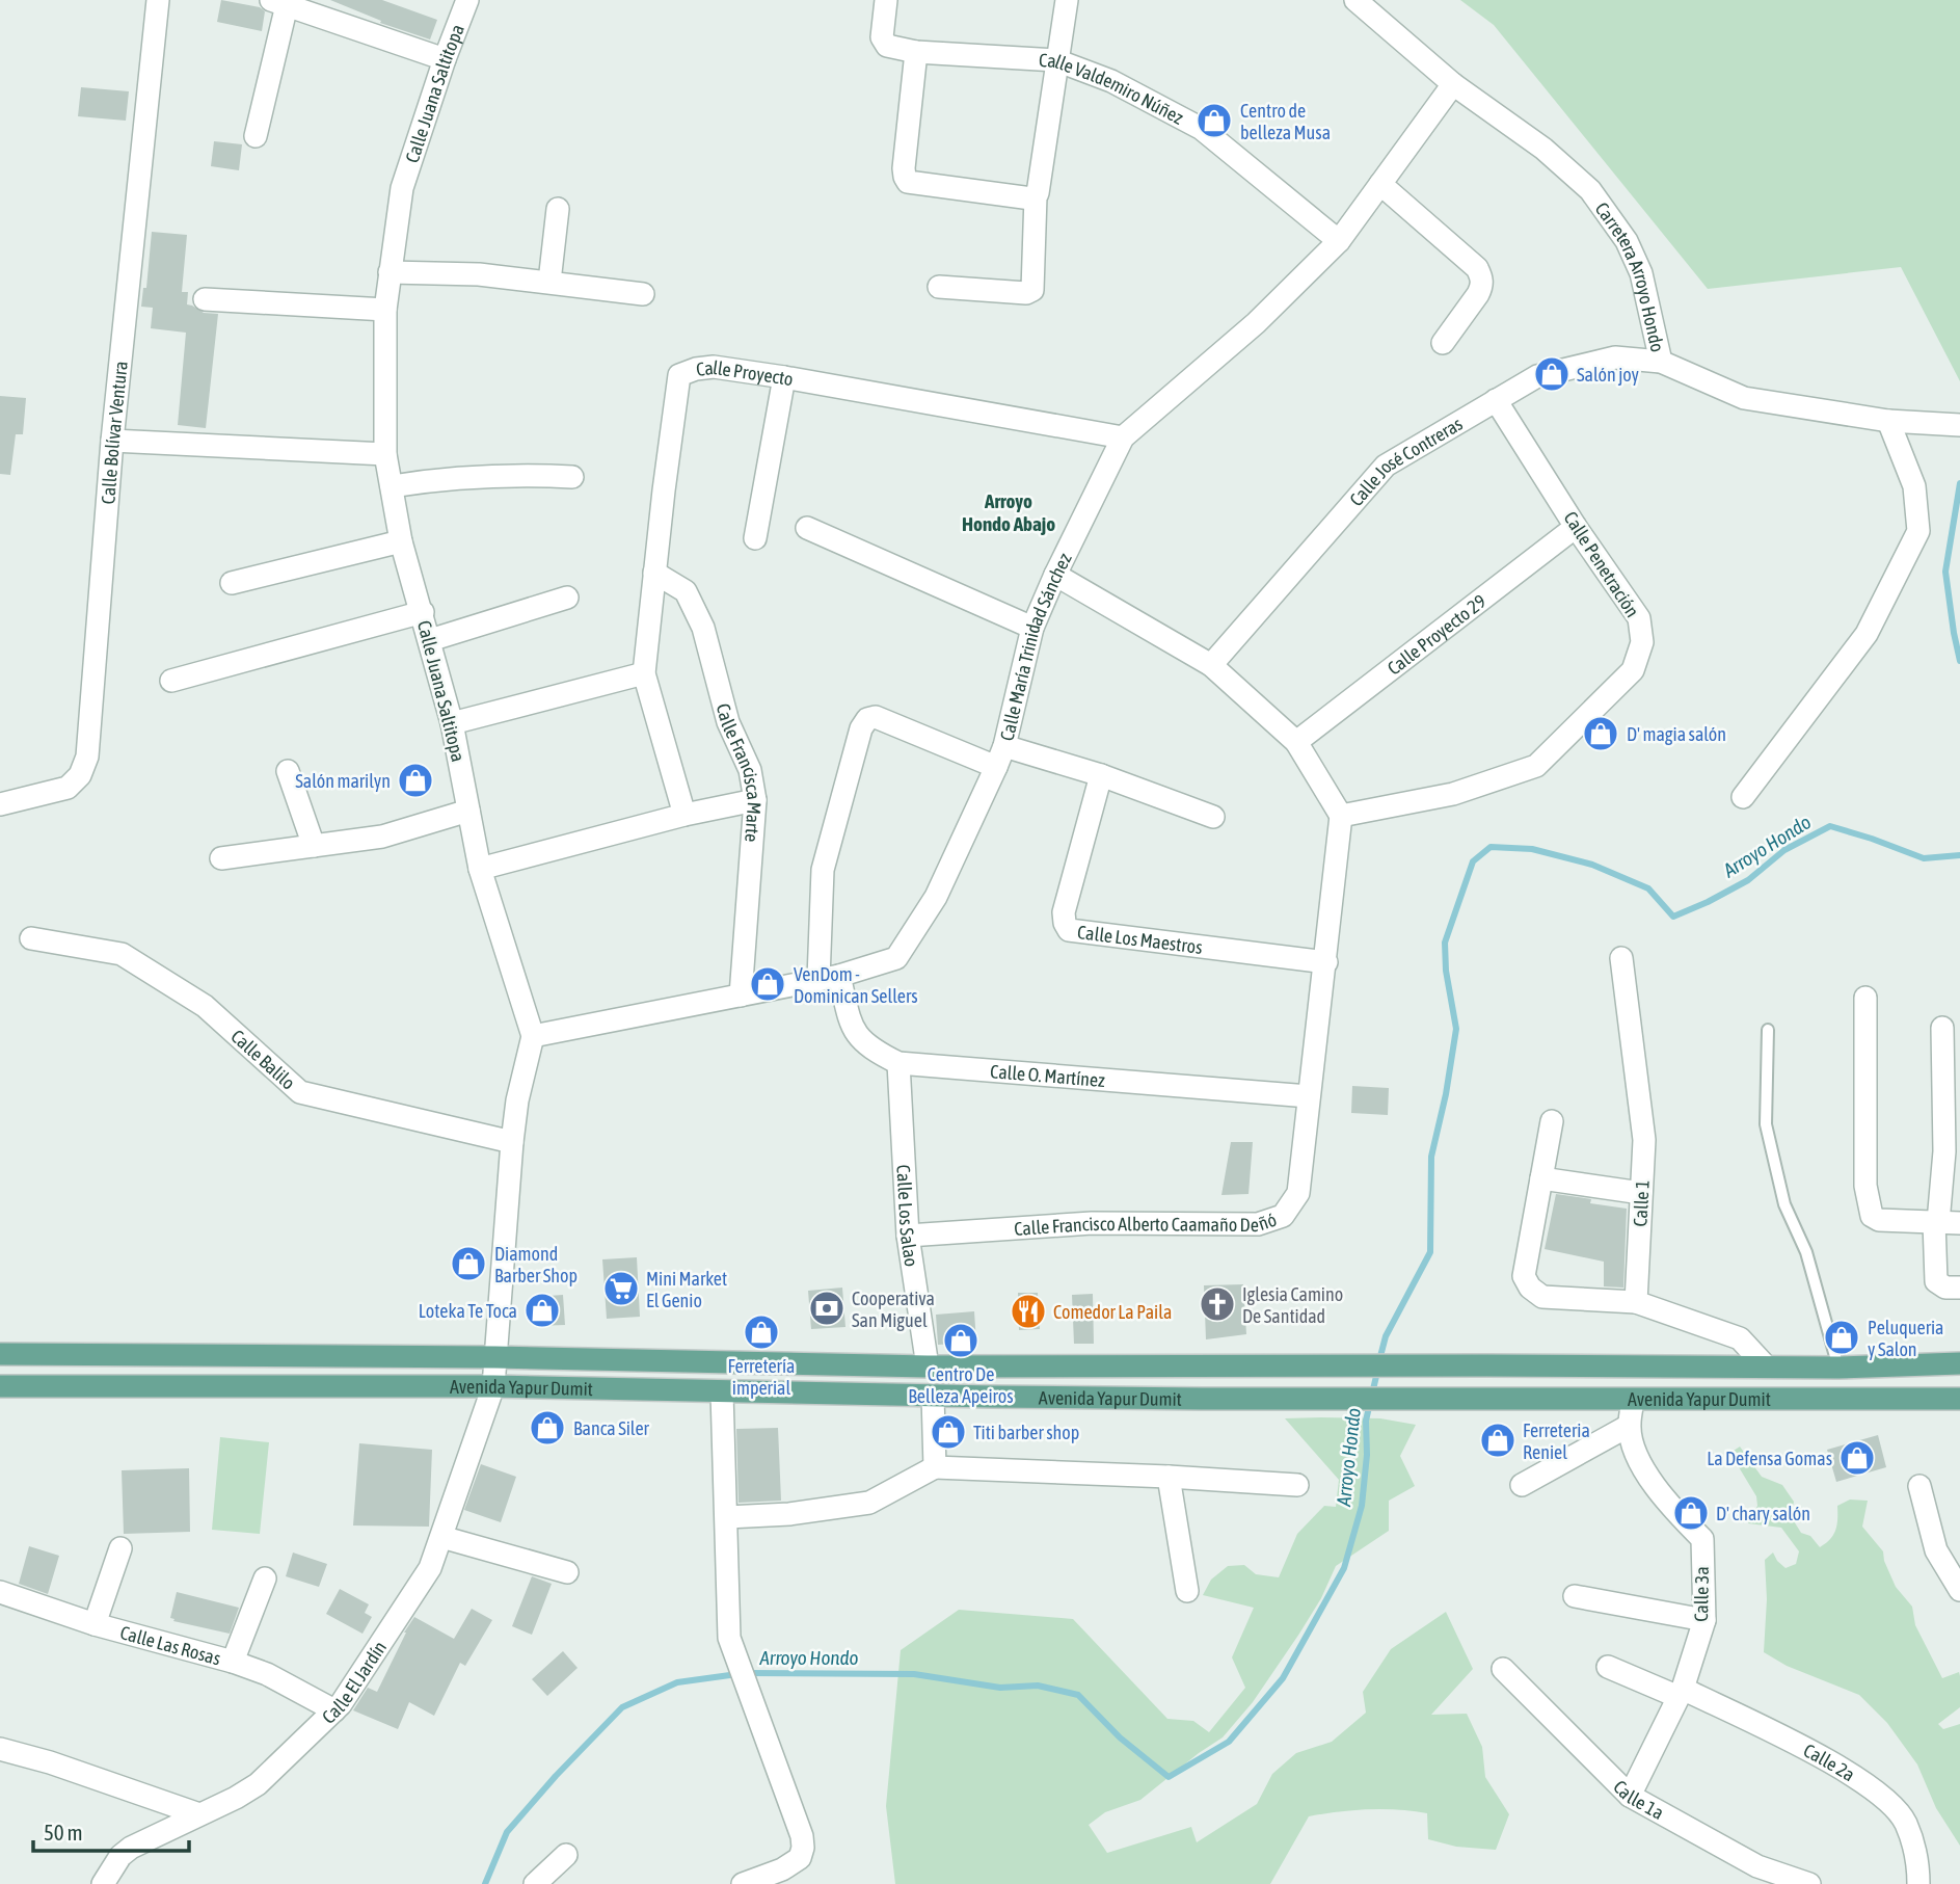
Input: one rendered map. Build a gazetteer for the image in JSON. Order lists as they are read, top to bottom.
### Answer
{
  "streets": {
    "main road": ["Avenida Yapur Dumit"],
    "street": [
      "Calle Valdemiro Núñez",
      "Calle Juana Saltitopa",
      "Carretera Arroyo Hondo",
      "Calle Proyecto",
      "Calle Bolívar Ventura",
      "Calle José Contreras",
      "Calle Penetración",
      "Calle Proyecto 29",
      "Calle María Trinidad Sánchez",
      "Calle Francisca Marte",
      "Calle Los Maestros",
      "Calle Balilo",
      "Calle O. Martínez",
      "Calle 1",
      "Calle Los Salao",
      "Calle Francisco Alberto Caamaño Deñó",
      "Calle 3a",
      "Calle Las Rosas",
      "Calle El Jardín",
      "Calle 2a",
      "Calle 1a"
    ]
  },
  "crossings": [
    ["Calle Valdemiro Núñez", "Calle María Trinidad Sánchez"],
    ["Calle Juana Saltitopa", "Calle María Trinidad Sánchez"],
    ["Carretera Arroyo Hondo", "Calle José Contreras"],
    ["Carretera Arroyo Hondo", "Calle María Trinidad Sánchez"],
    ["Calle Proyecto", "Calle María Trinidad Sánchez"],
    ["Calle Proyecto", "Calle Francisca Marte"],
    ["Calle José Contreras", "Calle Penetración"],
    ["Calle Penetración", "Calle Proyecto 29"],
    ["Calle Penetración", "Calle Francisco Alberto Caamaño Deñó"],
    ["Calle María Trinidad Sánchez", "Calle Francisca Marte"],
    ["Calle María Trinidad Sánchez", "Calle O. Martínez"],
    ["Calle Los Maestros", "Calle Francisco Alberto Caamaño Deñó"],
    ["Calle O. Martínez", "Calle Los Salao"],
    ["Calle O. Martínez", "Calle Francisco Alberto Caamaño Deñó"],
    ["Calle Los Salao", "Calle Francisco Alberto Caamaño Deñó"],
    ["Calle Los Salao", "Avenida Yapur Dumit"],
    ["Avenida Yapur Dumit", "Calle 3a"],
    ["Avenida Yapur Dumit", "Calle El Jardín"],
    ["Calle 3a", "Calle 2a"],
    ["Calle 3a", "Calle 1a"],
    ["Calle Las Rosas", "Calle El Jardín"]
  ],
  "districts": ["Arroyo Hondo Abajo"],
  "water": ["Arroyo Hondo"],
  "places": {
    "shop": [
      "Centro de belleza Musa",
      "Salón joy",
      "D' magia salón",
      "Salón marilyn",
      "VenDom - Dominican Sellers",
      "Diamond Barber Shop",
      "Loteka Te Toca",
      "Ferretería imperial",
      "Peluqueria y Salon",
      "Centro De Belleza Apeiros",
      "Banca Siler",
      "Titi barber shop",
      "Ferreteria Reniel",
      "La Defensa Gomas",
      "D' chary salón"
    ],
    "supermarket": ["Mini Market El Genio"],
    "church": ["Iglesia Camino De Santidad"],
    "bank": ["Cooperativa San Miguel"],
    "restaurant": ["Comedor La Paila"]
  },
  "scale_bar": "50 m"
}
